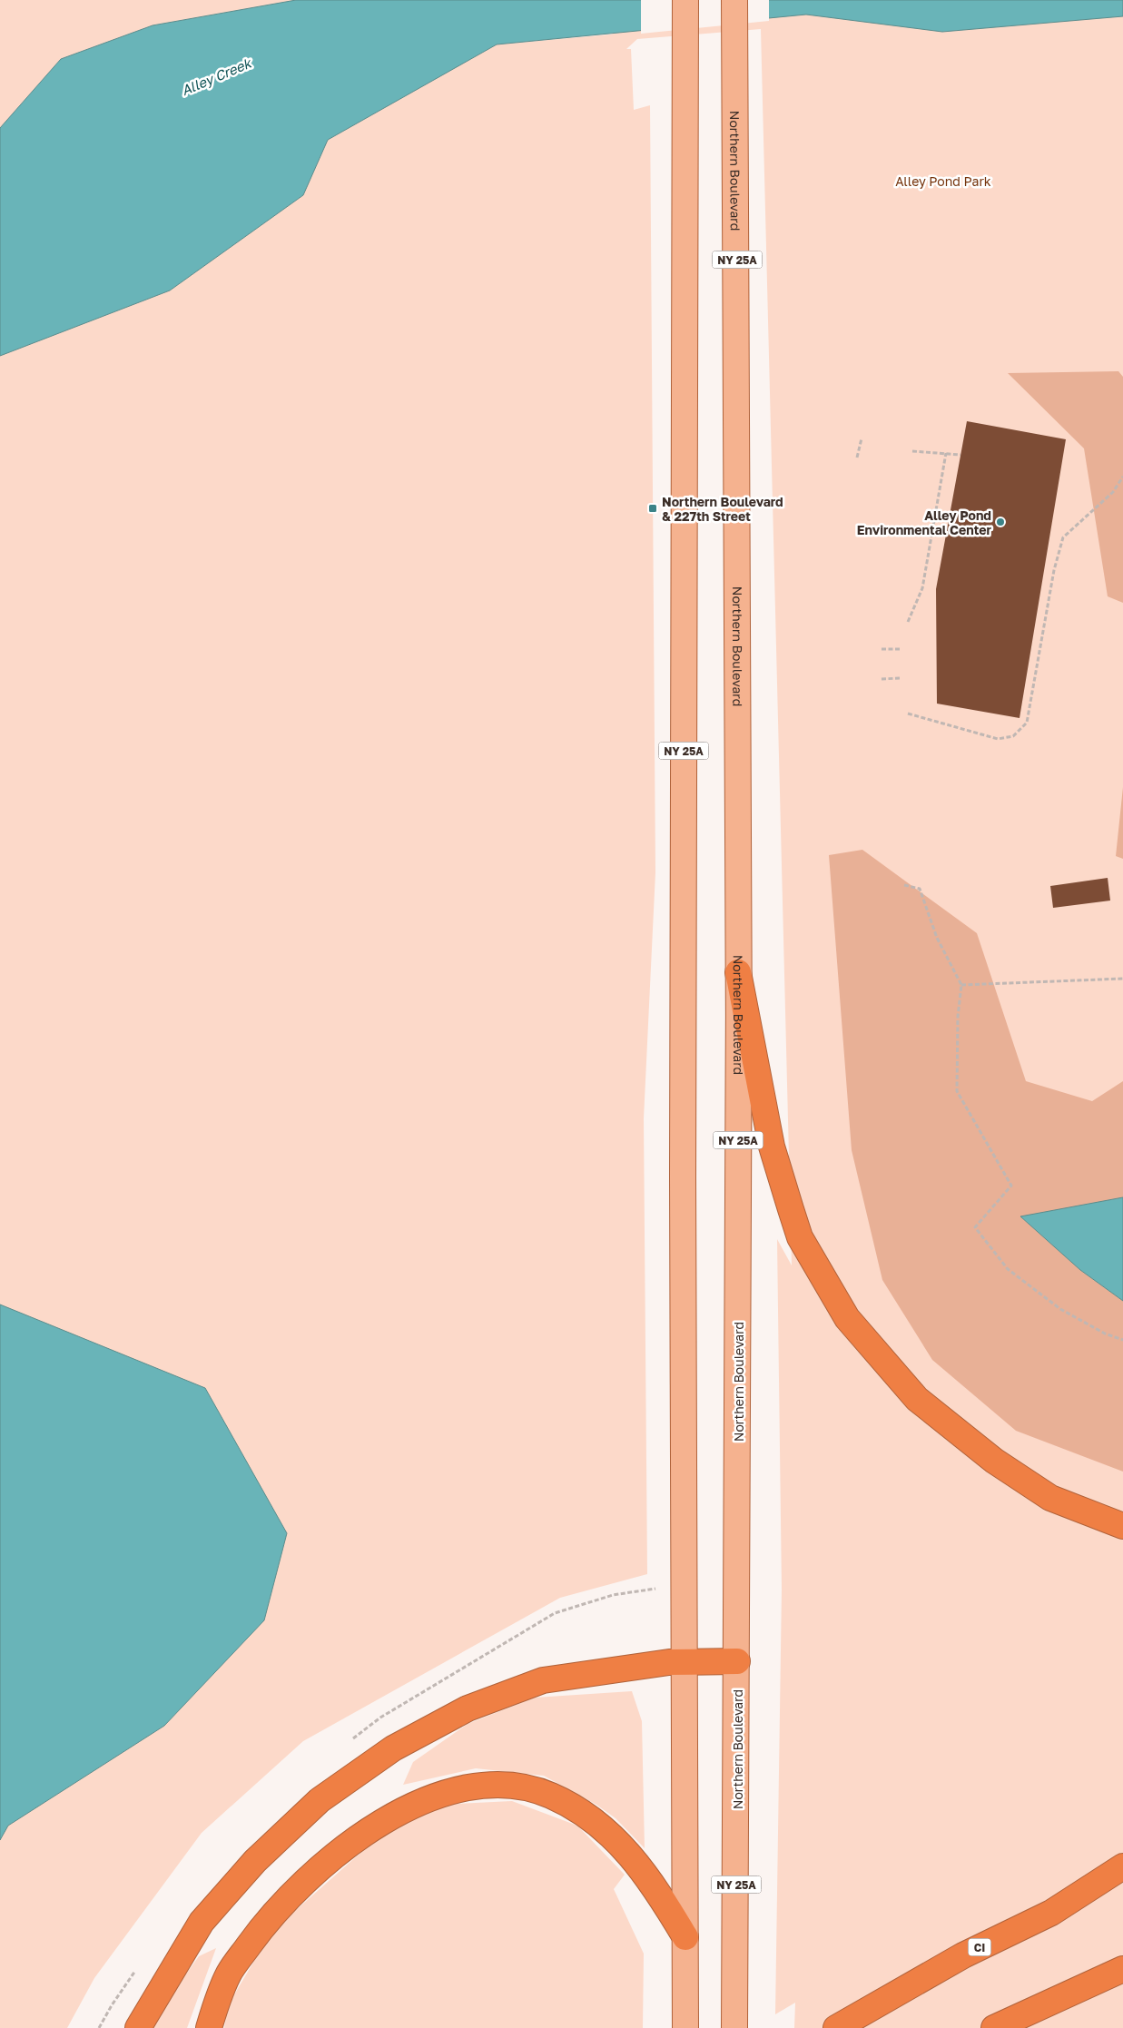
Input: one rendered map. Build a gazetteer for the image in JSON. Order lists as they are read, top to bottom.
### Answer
{
  "streets": {
    "highway": ["CI"],
    "main road": ["Northern Boulevard", "NY 25A"]
  },
  "water": ["Alley Creek"],
  "parks": ["Alley Pond Park"],
  "places": {
    "transit": ["Northern Boulevard & 227th Street"],
    "other": ["Alley Pond Environmental Center"]
  }
}
